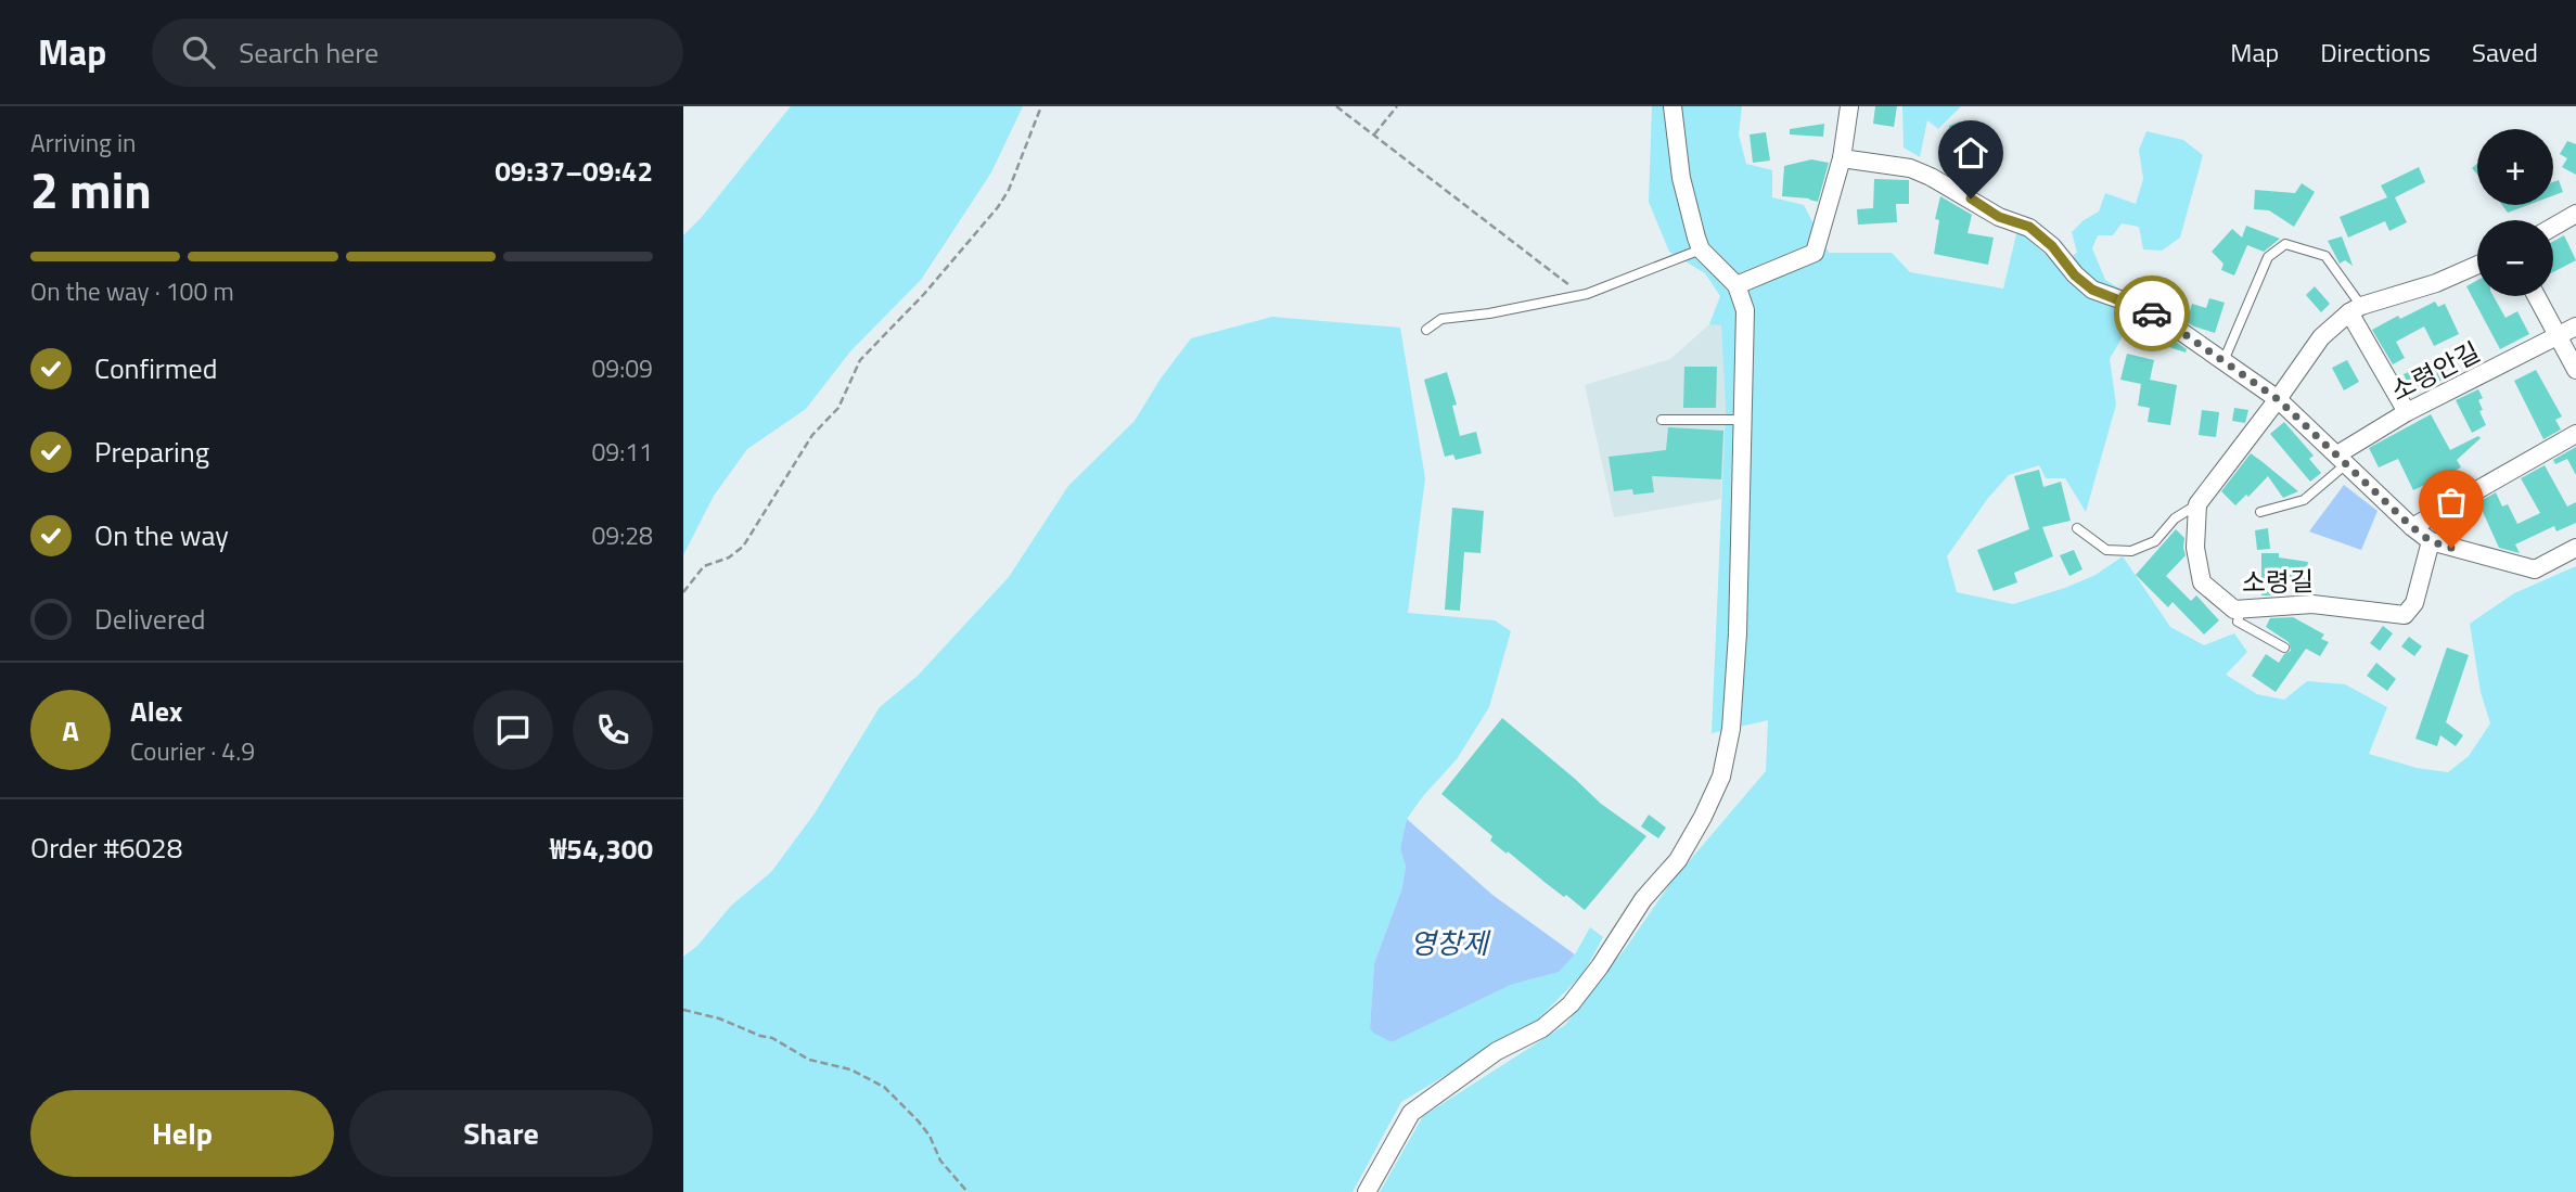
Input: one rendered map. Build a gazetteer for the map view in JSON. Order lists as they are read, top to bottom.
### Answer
{
  "streets": {
    "street": ["소령안길", "소령길"]
  },
  "water": ["영창제"],
  "page": {
    "header": "Map",
    "search": "Search here",
    "nav": ["Map", "Directions", "Saved"],
    "heading": ["2 min", "Arriving in", "09:37–09:42"],
    "panel": [
      "Alex",
      "Courier · 4.9",
      "Order #6028",
      "₩54,300"
    ],
    "map_buttons": ["+", "−"],
    "bar": "On the way · 100 m",
    "list": [
      ["Confirmed", "09:09"],
      ["Preparing", "09:11"],
      ["On the way", "09:28"],
      "Delivered"
    ],
    "round": "A",
    "buttons": ["Help", "Share"]
  }
}
